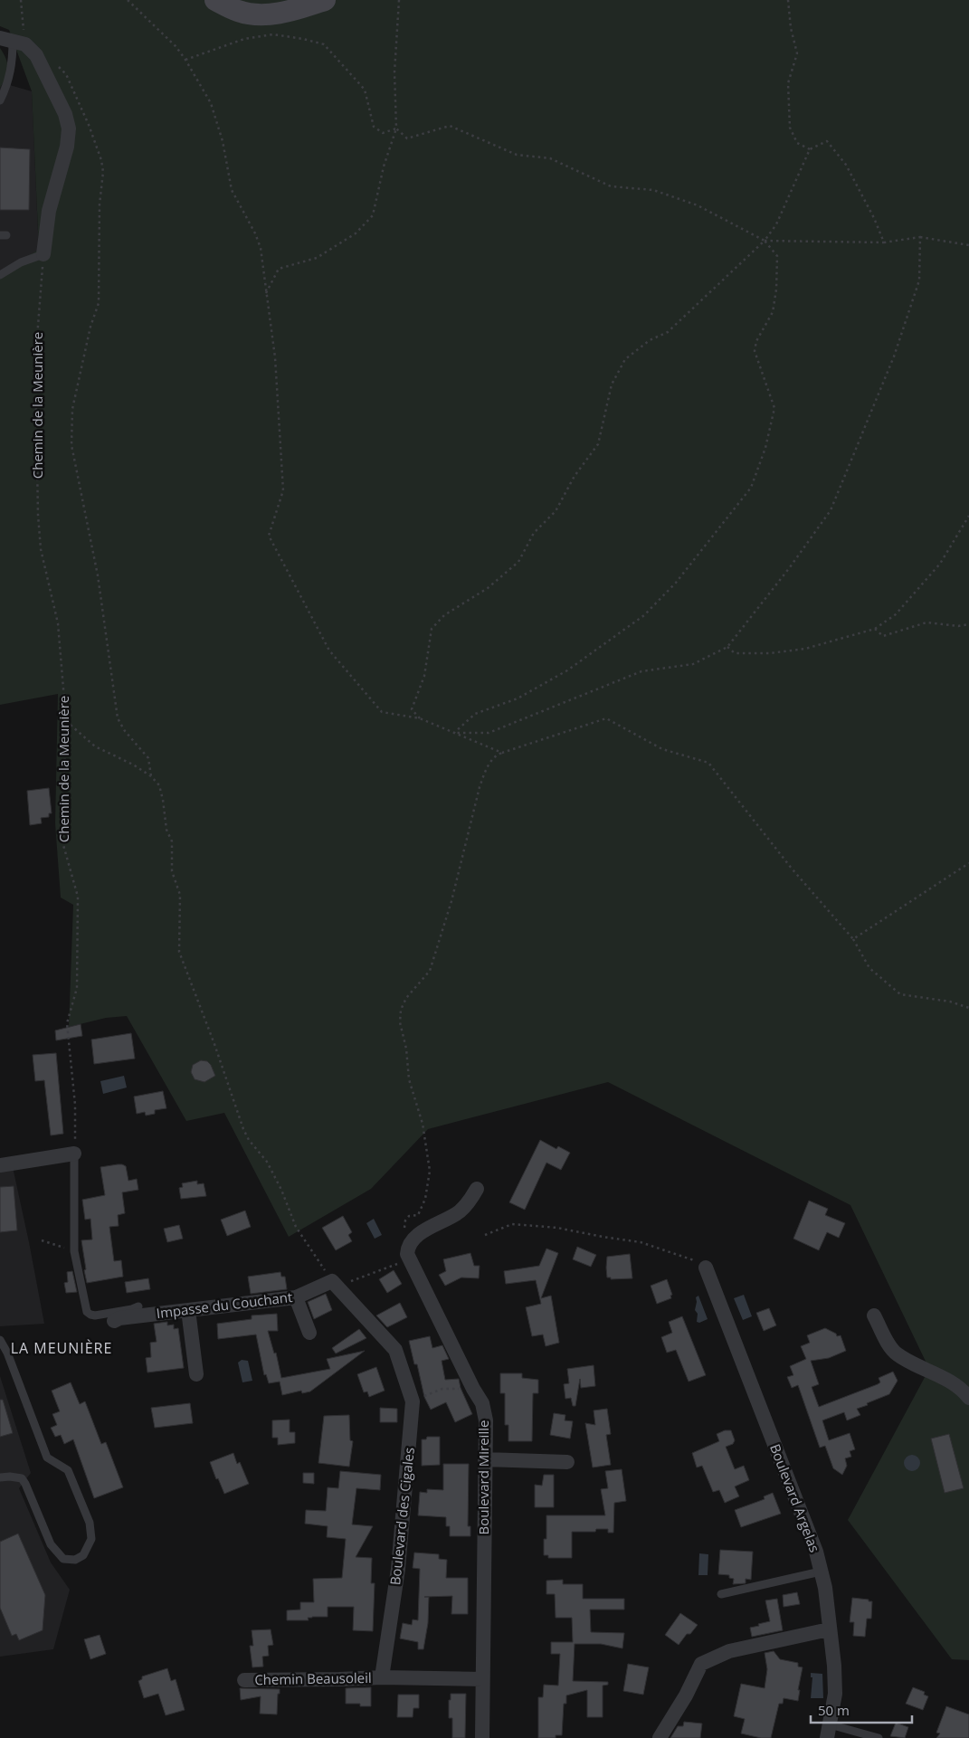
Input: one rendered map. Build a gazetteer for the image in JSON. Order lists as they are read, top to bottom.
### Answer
{
  "streets": {
    "street": [
      "Impasse du Couchant",
      "Boulevard Mireille",
      "Boulevard Argelas",
      "Boulevard des Cigales",
      "Chemin Beausoleil"
    ],
    "path": ["Chemin de la Meunière"]
  },
  "crossings": [
    ["Impasse du Couchant", "Boulevard des Cigales"],
    ["Boulevard des Cigales", "Chemin Beausoleil"]
  ],
  "districts": ["LA MEUNIÈRE"],
  "scale_bar": "50 m"
}
